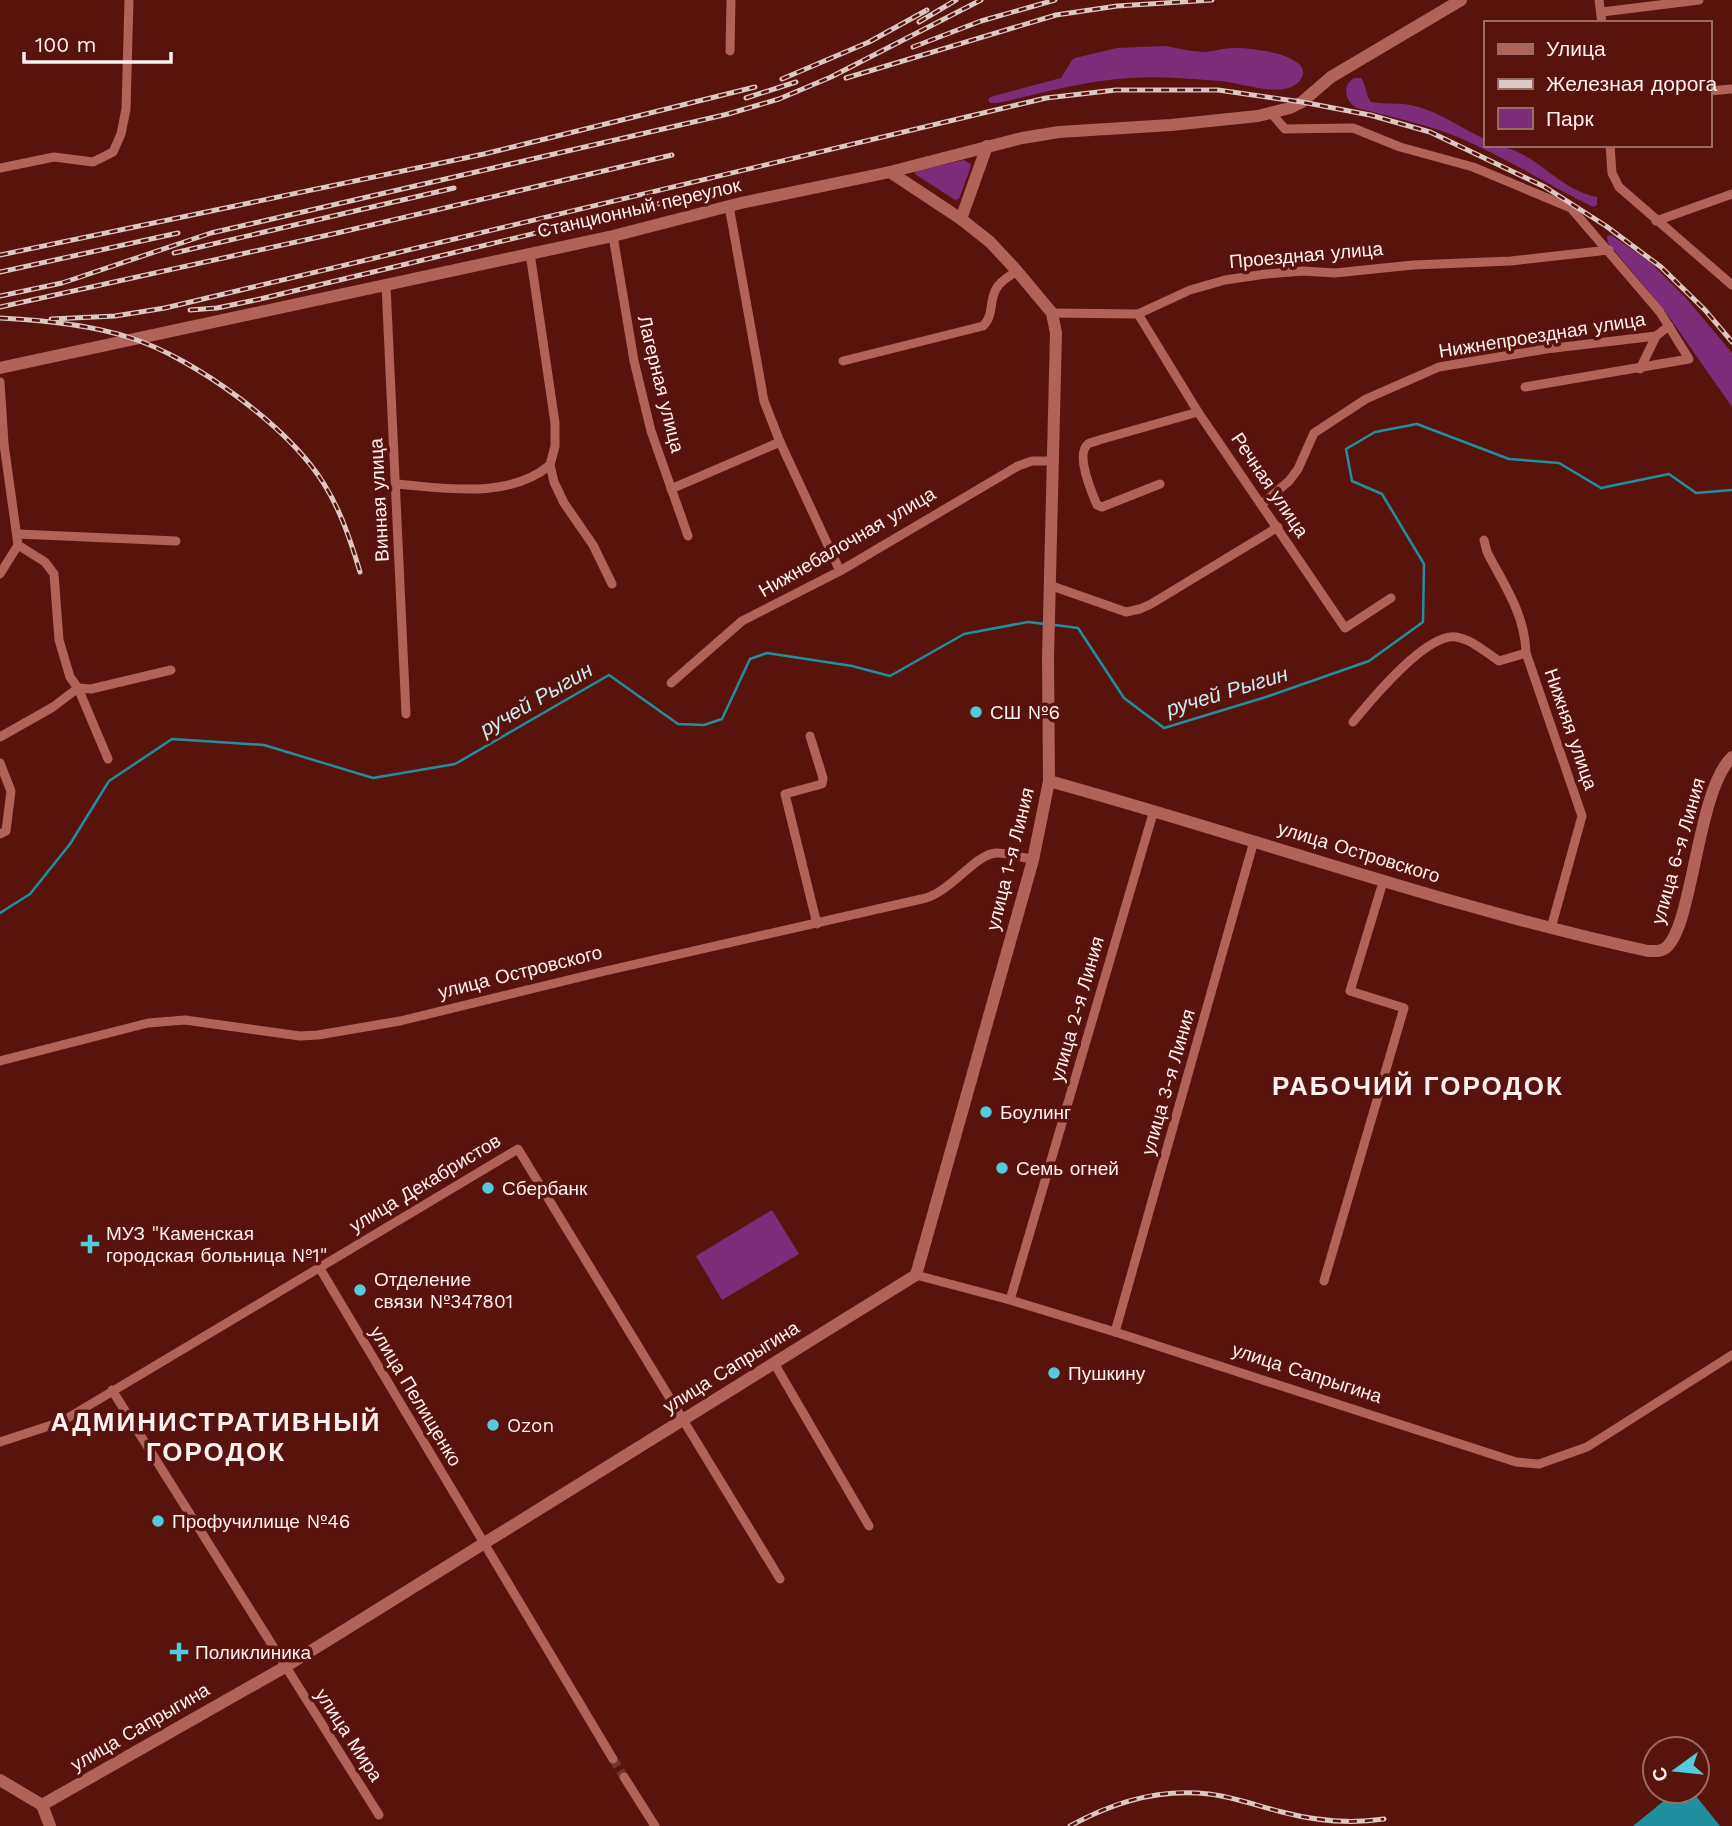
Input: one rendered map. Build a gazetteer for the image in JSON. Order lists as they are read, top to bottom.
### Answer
{
  "streets": {
    "street": [
      "Станционный переулок",
      "Проездная улица",
      "Нижнепроездная улица",
      "Лагерная улица",
      "Речная улица",
      "Винная улица",
      "Нижнебалочная улица",
      "Нижняя улица",
      "улица 6-я Линия",
      "улица Островского",
      "улица 1-я Линия",
      "улица 2-я Линия",
      "улица 3-я Линия",
      "улица Декабристов",
      "улица Сапрыгина",
      "улица Пелищенко",
      "улица Мира"
    ]
  },
  "crossings": [
    ["Станционный переулок", "Лагерная улица"],
    ["Станционный переулок", "Винная улица"],
    ["Проездная улица", "Речная улица"],
    ["Проездная улица", "улица 1-я Линия"],
    ["Нижнепроездная улица", "Речная улица"],
    ["Нижнебалочная улица", "улица 1-я Линия"],
    ["Нижняя улица", "улица Островского"],
    ["улица 6-я Линия", "улица Островского"],
    ["улица Островского", "улица 1-я Линия"],
    ["улица Островского", "улица 2-я Линия"],
    ["улица Островского", "улица 3-я Линия"],
    ["улица 1-я Линия", "улица Сапрыгина"],
    ["улица 2-я Линия", "улица Сапрыгина"],
    ["улица 3-я Линия", "улица Сапрыгина"],
    ["улица Декабристов", "улица Сапрыгина"],
    ["улица Декабристов", "улица Пелищенко"],
    ["улица Декабристов", "улица Мира"],
    ["улица Сапрыгина", "улица Пелищенко"],
    ["улица Сапрыгина", "улица Мира"]
  ],
  "districts": ["РАБОЧИЙ ГОРОДОК", "АДМИНИСТРАТИВНЫЙ ГОРОДОК"],
  "water": ["ручей Рыгин"],
  "places": {
    "other": [
      "СШ №6",
      "Боулинг",
      "Семь огней",
      "Сбербанк",
      "Отделение связи №347801",
      "Пушкину",
      "Ozon",
      "Профучилище №46"
    ],
    "health": ["МУЗ \"Каменская городская больница №1\"", "Поликлиника"]
  },
  "legend": ["Улица", "Железная дорога", "Парк"],
  "scale_bar": "100 m",
  "north": "left"
}
